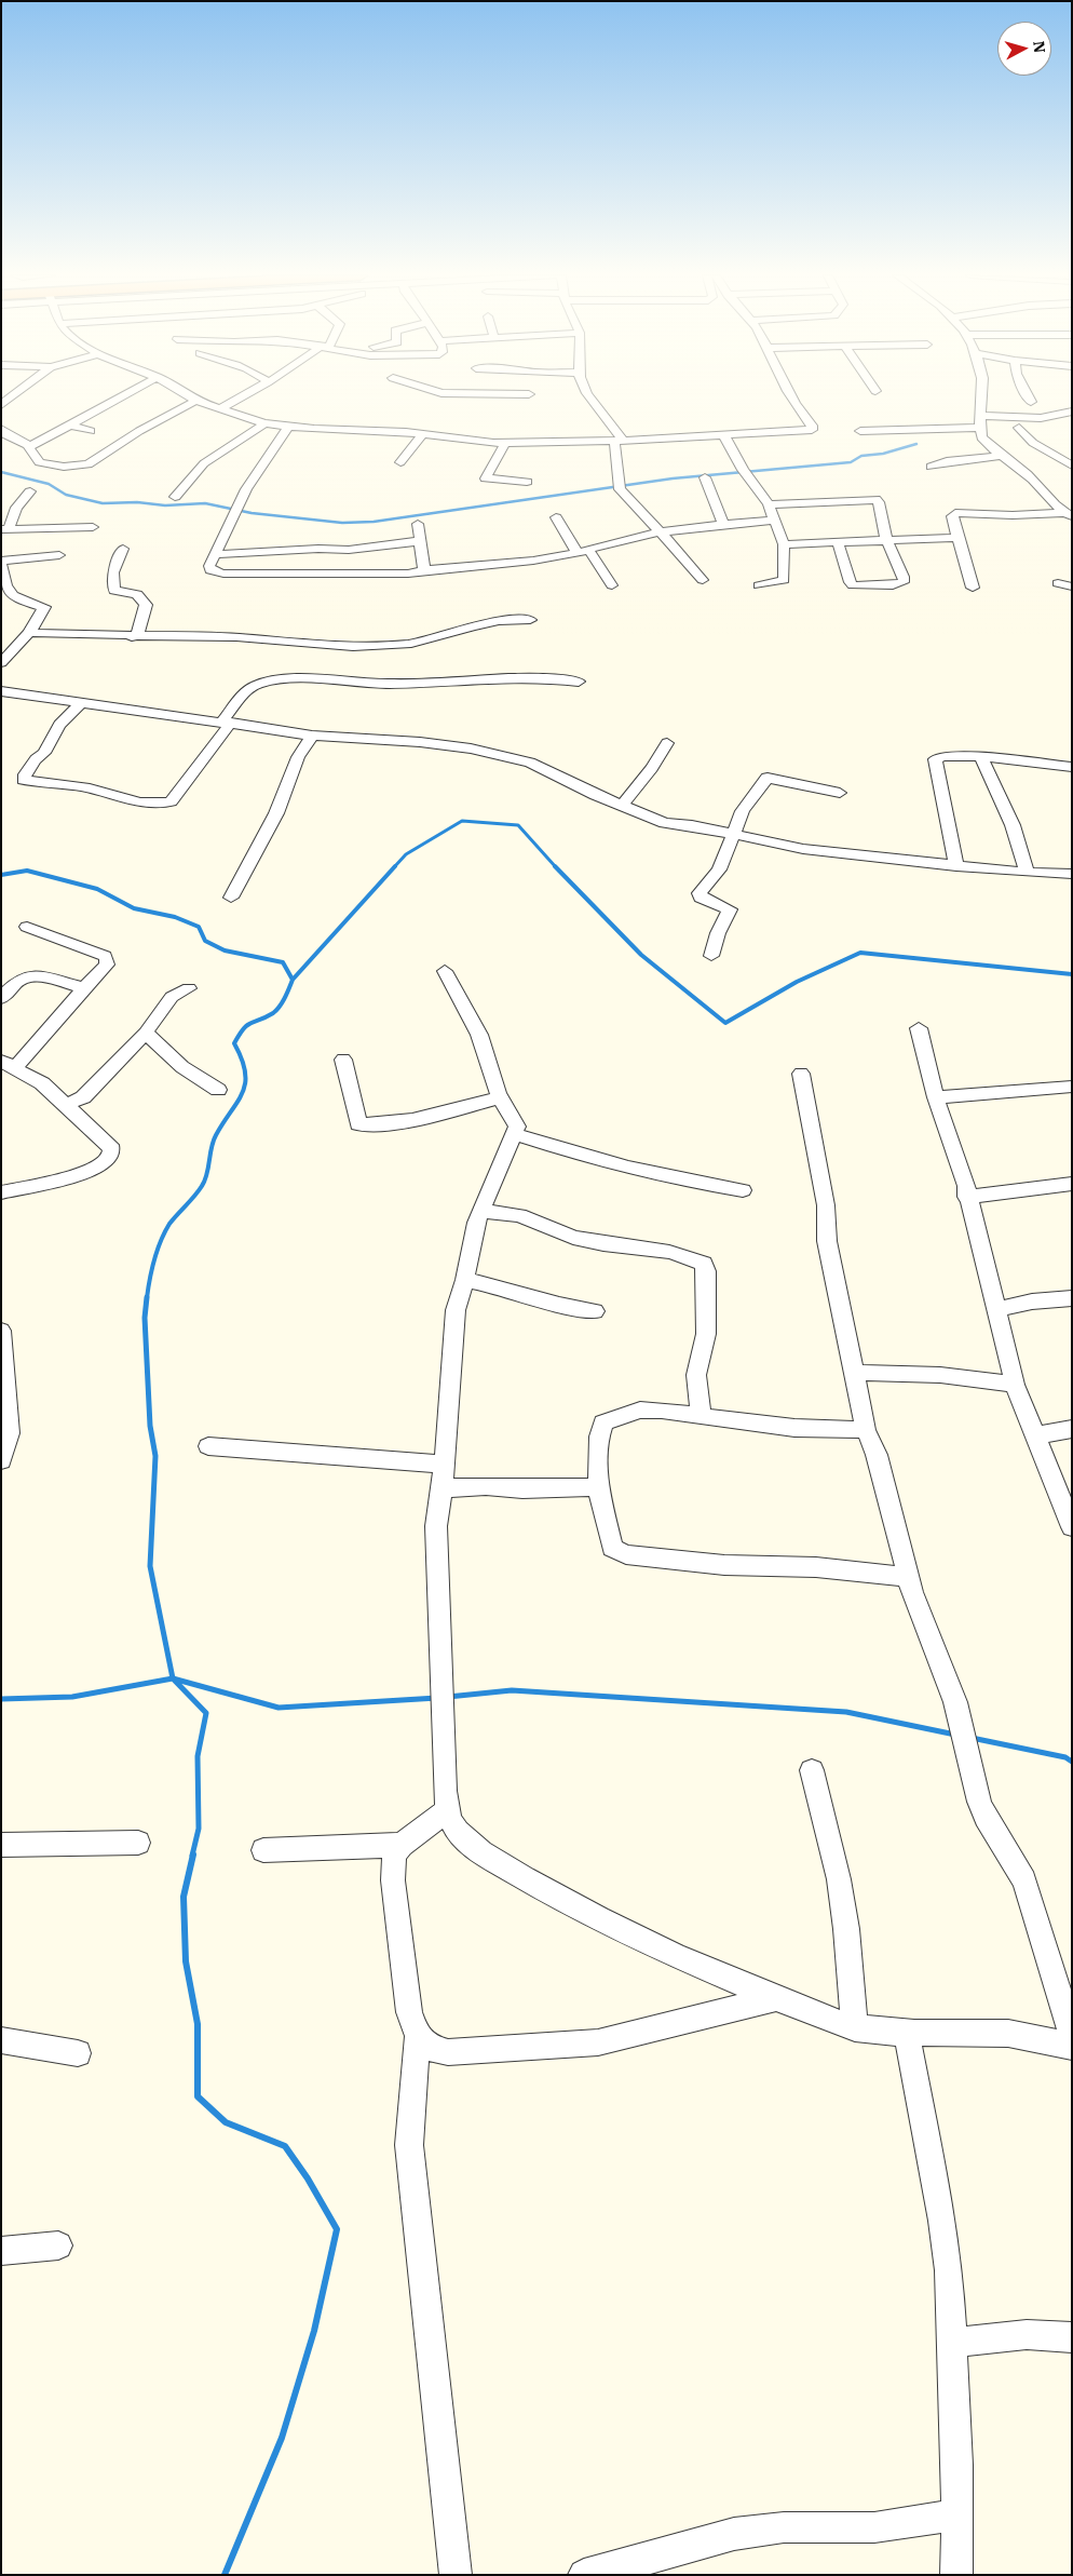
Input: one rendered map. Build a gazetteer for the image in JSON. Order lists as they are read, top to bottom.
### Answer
{
  "north": "right"
}
